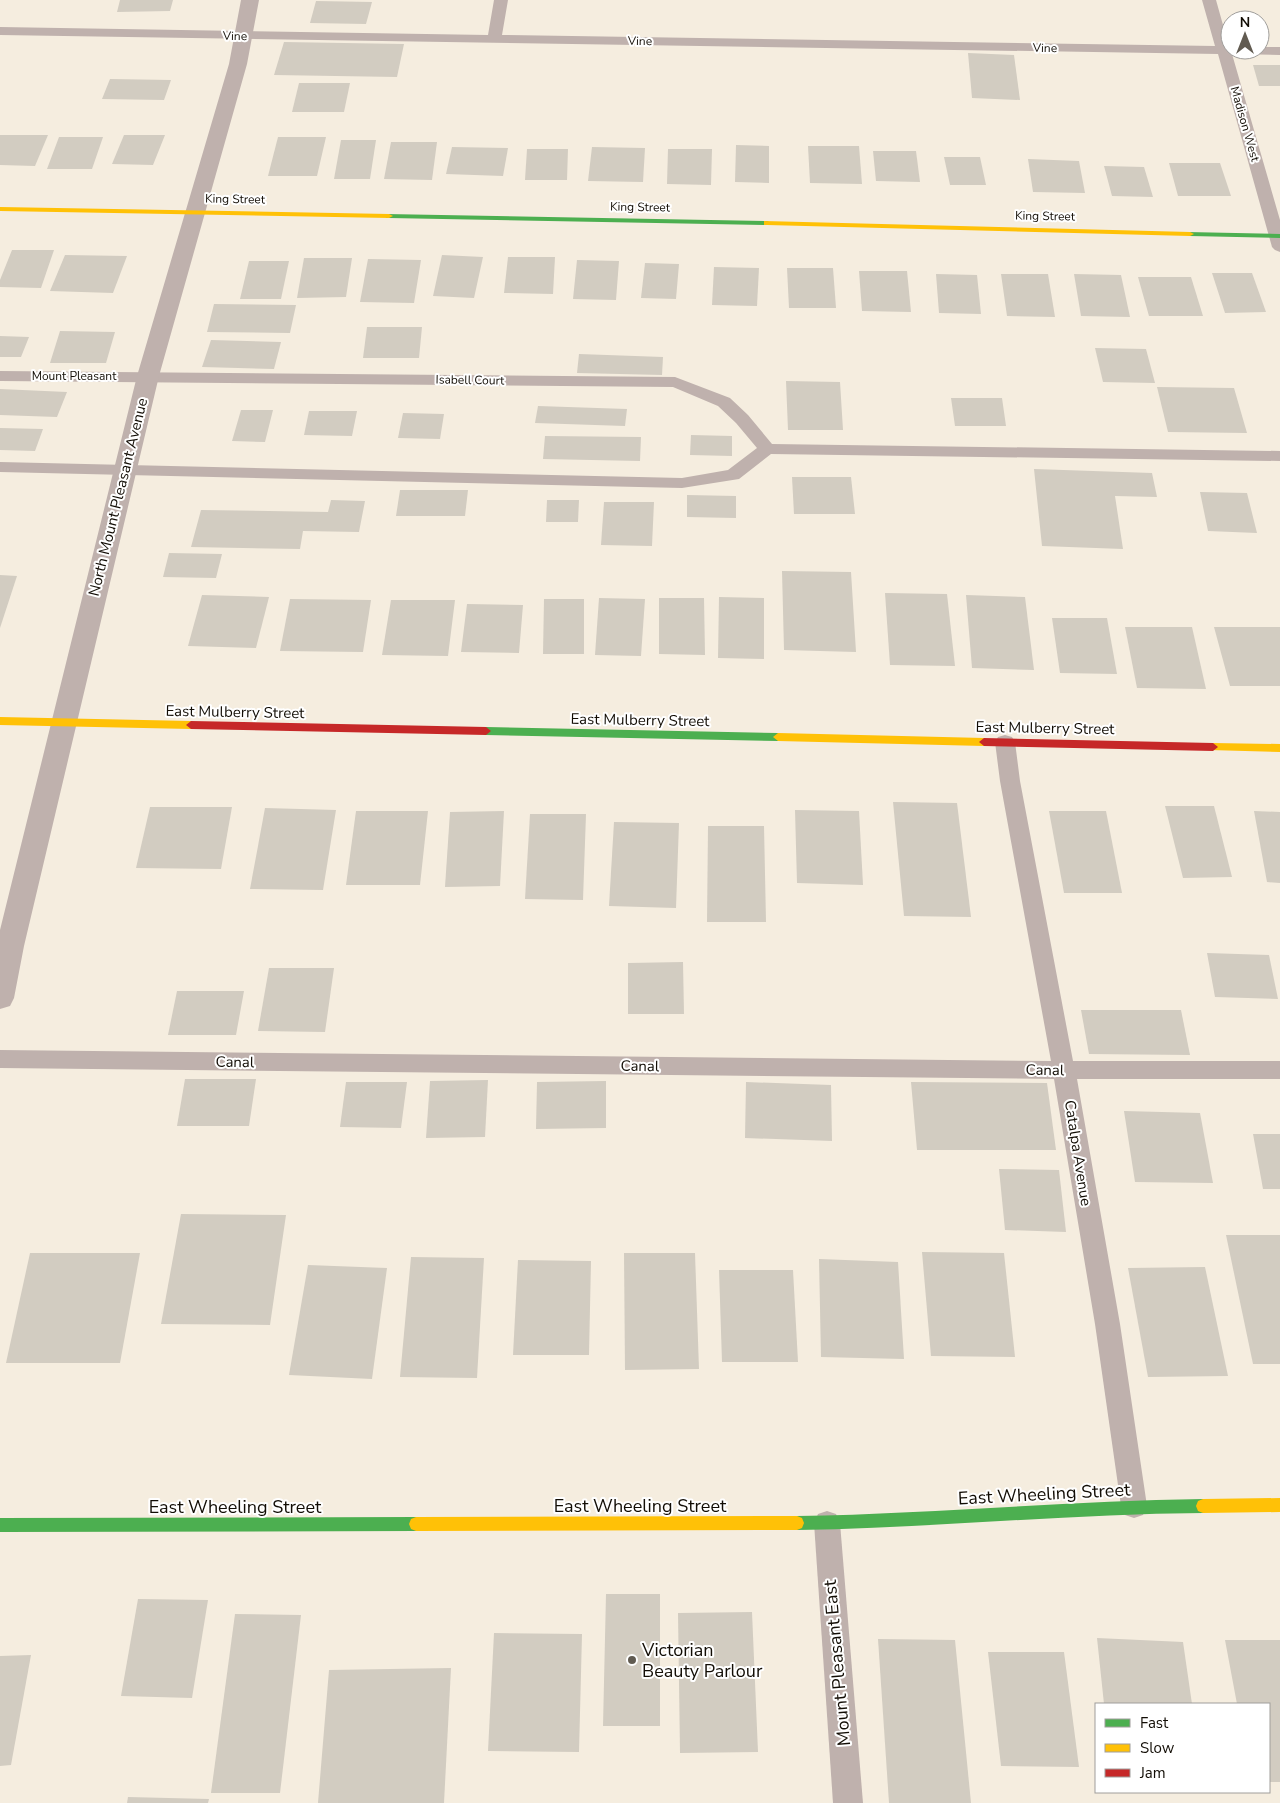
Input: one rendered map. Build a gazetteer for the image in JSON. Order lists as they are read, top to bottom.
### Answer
{
  "streets": {
    "street": [
      "King Street",
      "North Mount Pleasant Avenue",
      "East Mulberry Street",
      "East Wheeling Street"
    ],
    "lane": [
      "Vine",
      "Madison West",
      "Mount Pleasant",
      "Isabell Court",
      "Canal",
      "Catalpa Avenue",
      "Mount Pleasant East"
    ]
  },
  "crossings": [
    ["Vine", "North Mount Pleasant Avenue"],
    ["Madison West", "King Street"],
    ["King Street", "North Mount Pleasant Avenue"],
    ["Mount Pleasant", "Isabell Court"],
    ["Mount Pleasant", "North Mount Pleasant Avenue"],
    ["Isabell Court", "North Mount Pleasant Avenue"],
    ["North Mount Pleasant Avenue", "East Mulberry Street"],
    ["East Mulberry Street", "Catalpa Avenue"],
    ["Canal", "Catalpa Avenue"],
    ["Catalpa Avenue", "East Wheeling Street"],
    ["East Wheeling Street", "Mount Pleasant East"]
  ],
  "places": ["Victorian Beauty Parlour"],
  "legend": ["Fast", "Slow", "Jam"],
  "north": "top"
}
